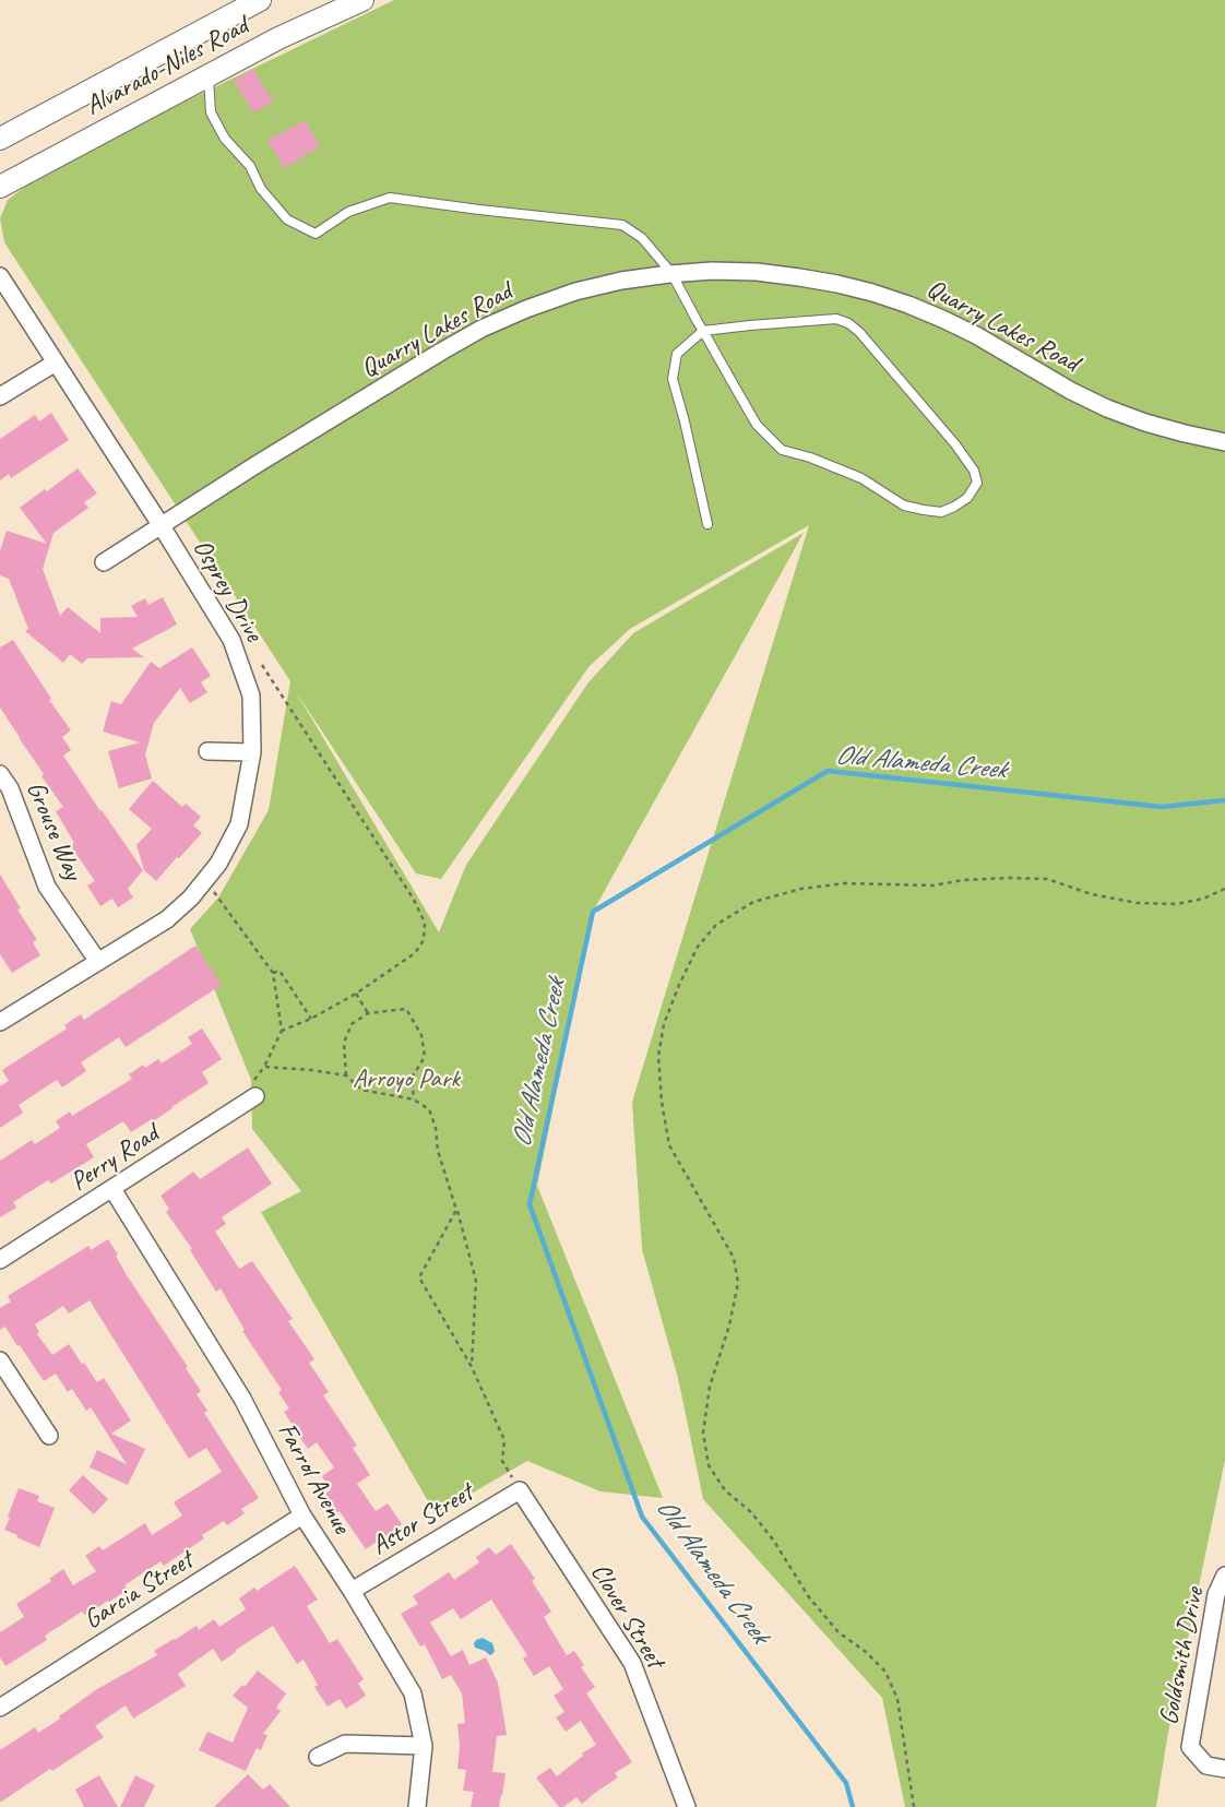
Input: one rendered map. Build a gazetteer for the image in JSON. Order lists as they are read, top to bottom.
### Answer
{
  "streets": {
    "main road": ["Alvarado-Niles Road"],
    "street": [
      "Quarry Lakes Road",
      "Osprey Drive",
      "Grouse Way",
      "Perry Road",
      "Farrol Avenue",
      "Astor Street",
      "Garcia Street",
      "Clover Street",
      "Goldsmith Drive"
    ]
  },
  "crossings": [
    ["Quarry Lakes Road", "Osprey Drive"],
    ["Osprey Drive", "Grouse Way"],
    ["Perry Road", "Farrol Avenue"],
    ["Farrol Avenue", "Astor Street"],
    ["Farrol Avenue", "Garcia Street"],
    ["Astor Street", "Clover Street"]
  ],
  "water": ["Old Alameda Creek"],
  "parks": ["Arroyo Park"]
}
